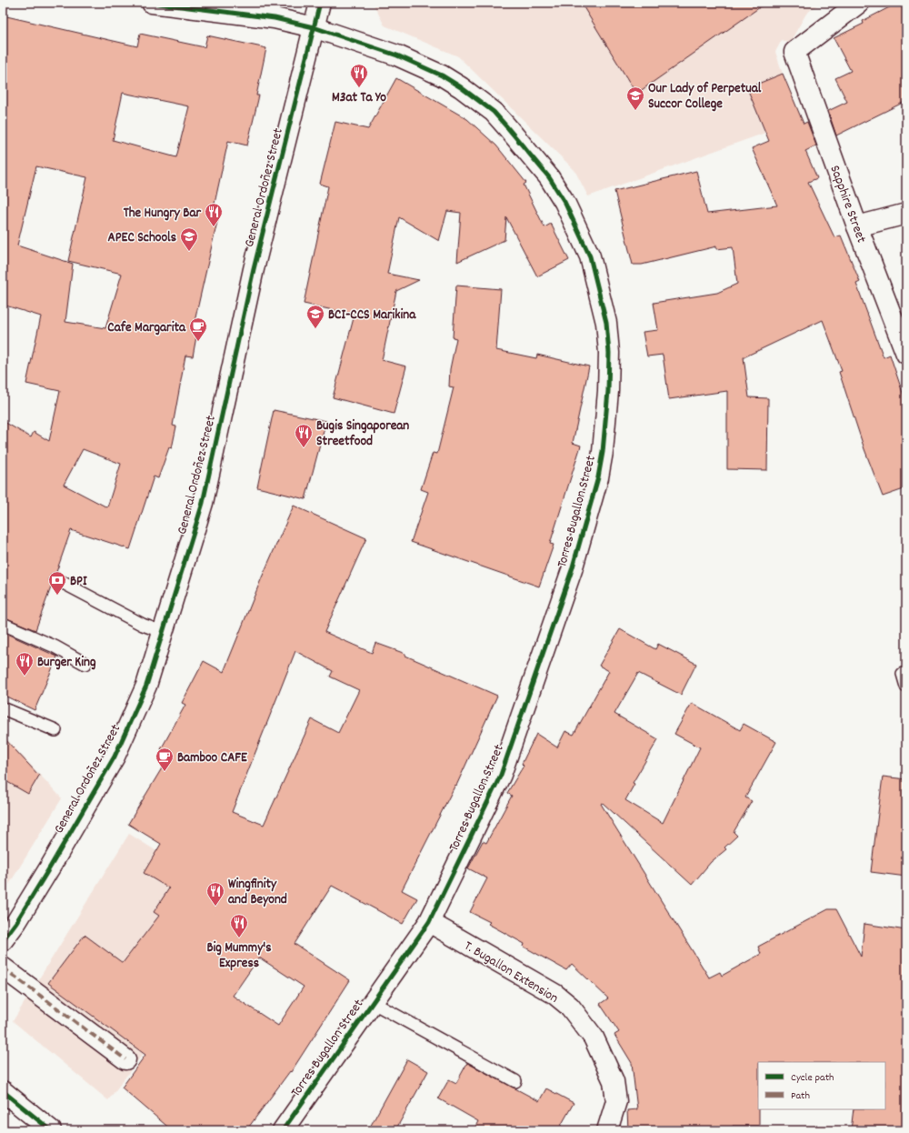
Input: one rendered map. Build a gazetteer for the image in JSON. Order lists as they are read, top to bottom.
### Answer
{
  "streets": {
    "street": [
      "General Ordoñez Street",
      "Sapphire Street",
      "Torres Bugallon Street",
      "T. Bugallon Extension"
    ]
  },
  "crossings": [
    ["General Ordoñez Street", "Torres Bugallon Street"],
    ["Torres Bugallon Street", "T. Bugallon Extension"]
  ],
  "places": {
    "restaurant": [
      "M3at Ta Yo",
      "The Hungry Bar",
      "Bugis Singaporean Streetfood",
      "Burger King",
      "Wingfinity and Beyond",
      "Big Mummy's Express"
    ],
    "school or university": ["Our Lady of Perpetual Succor College", "APEC Schools", "BCI-CCS Marikina"],
    "cafe": ["Cafe Margarita", "Bamboo CAFE"],
    "bank": ["BPI"]
  },
  "legend": ["Cycle path", "Path"]
}
